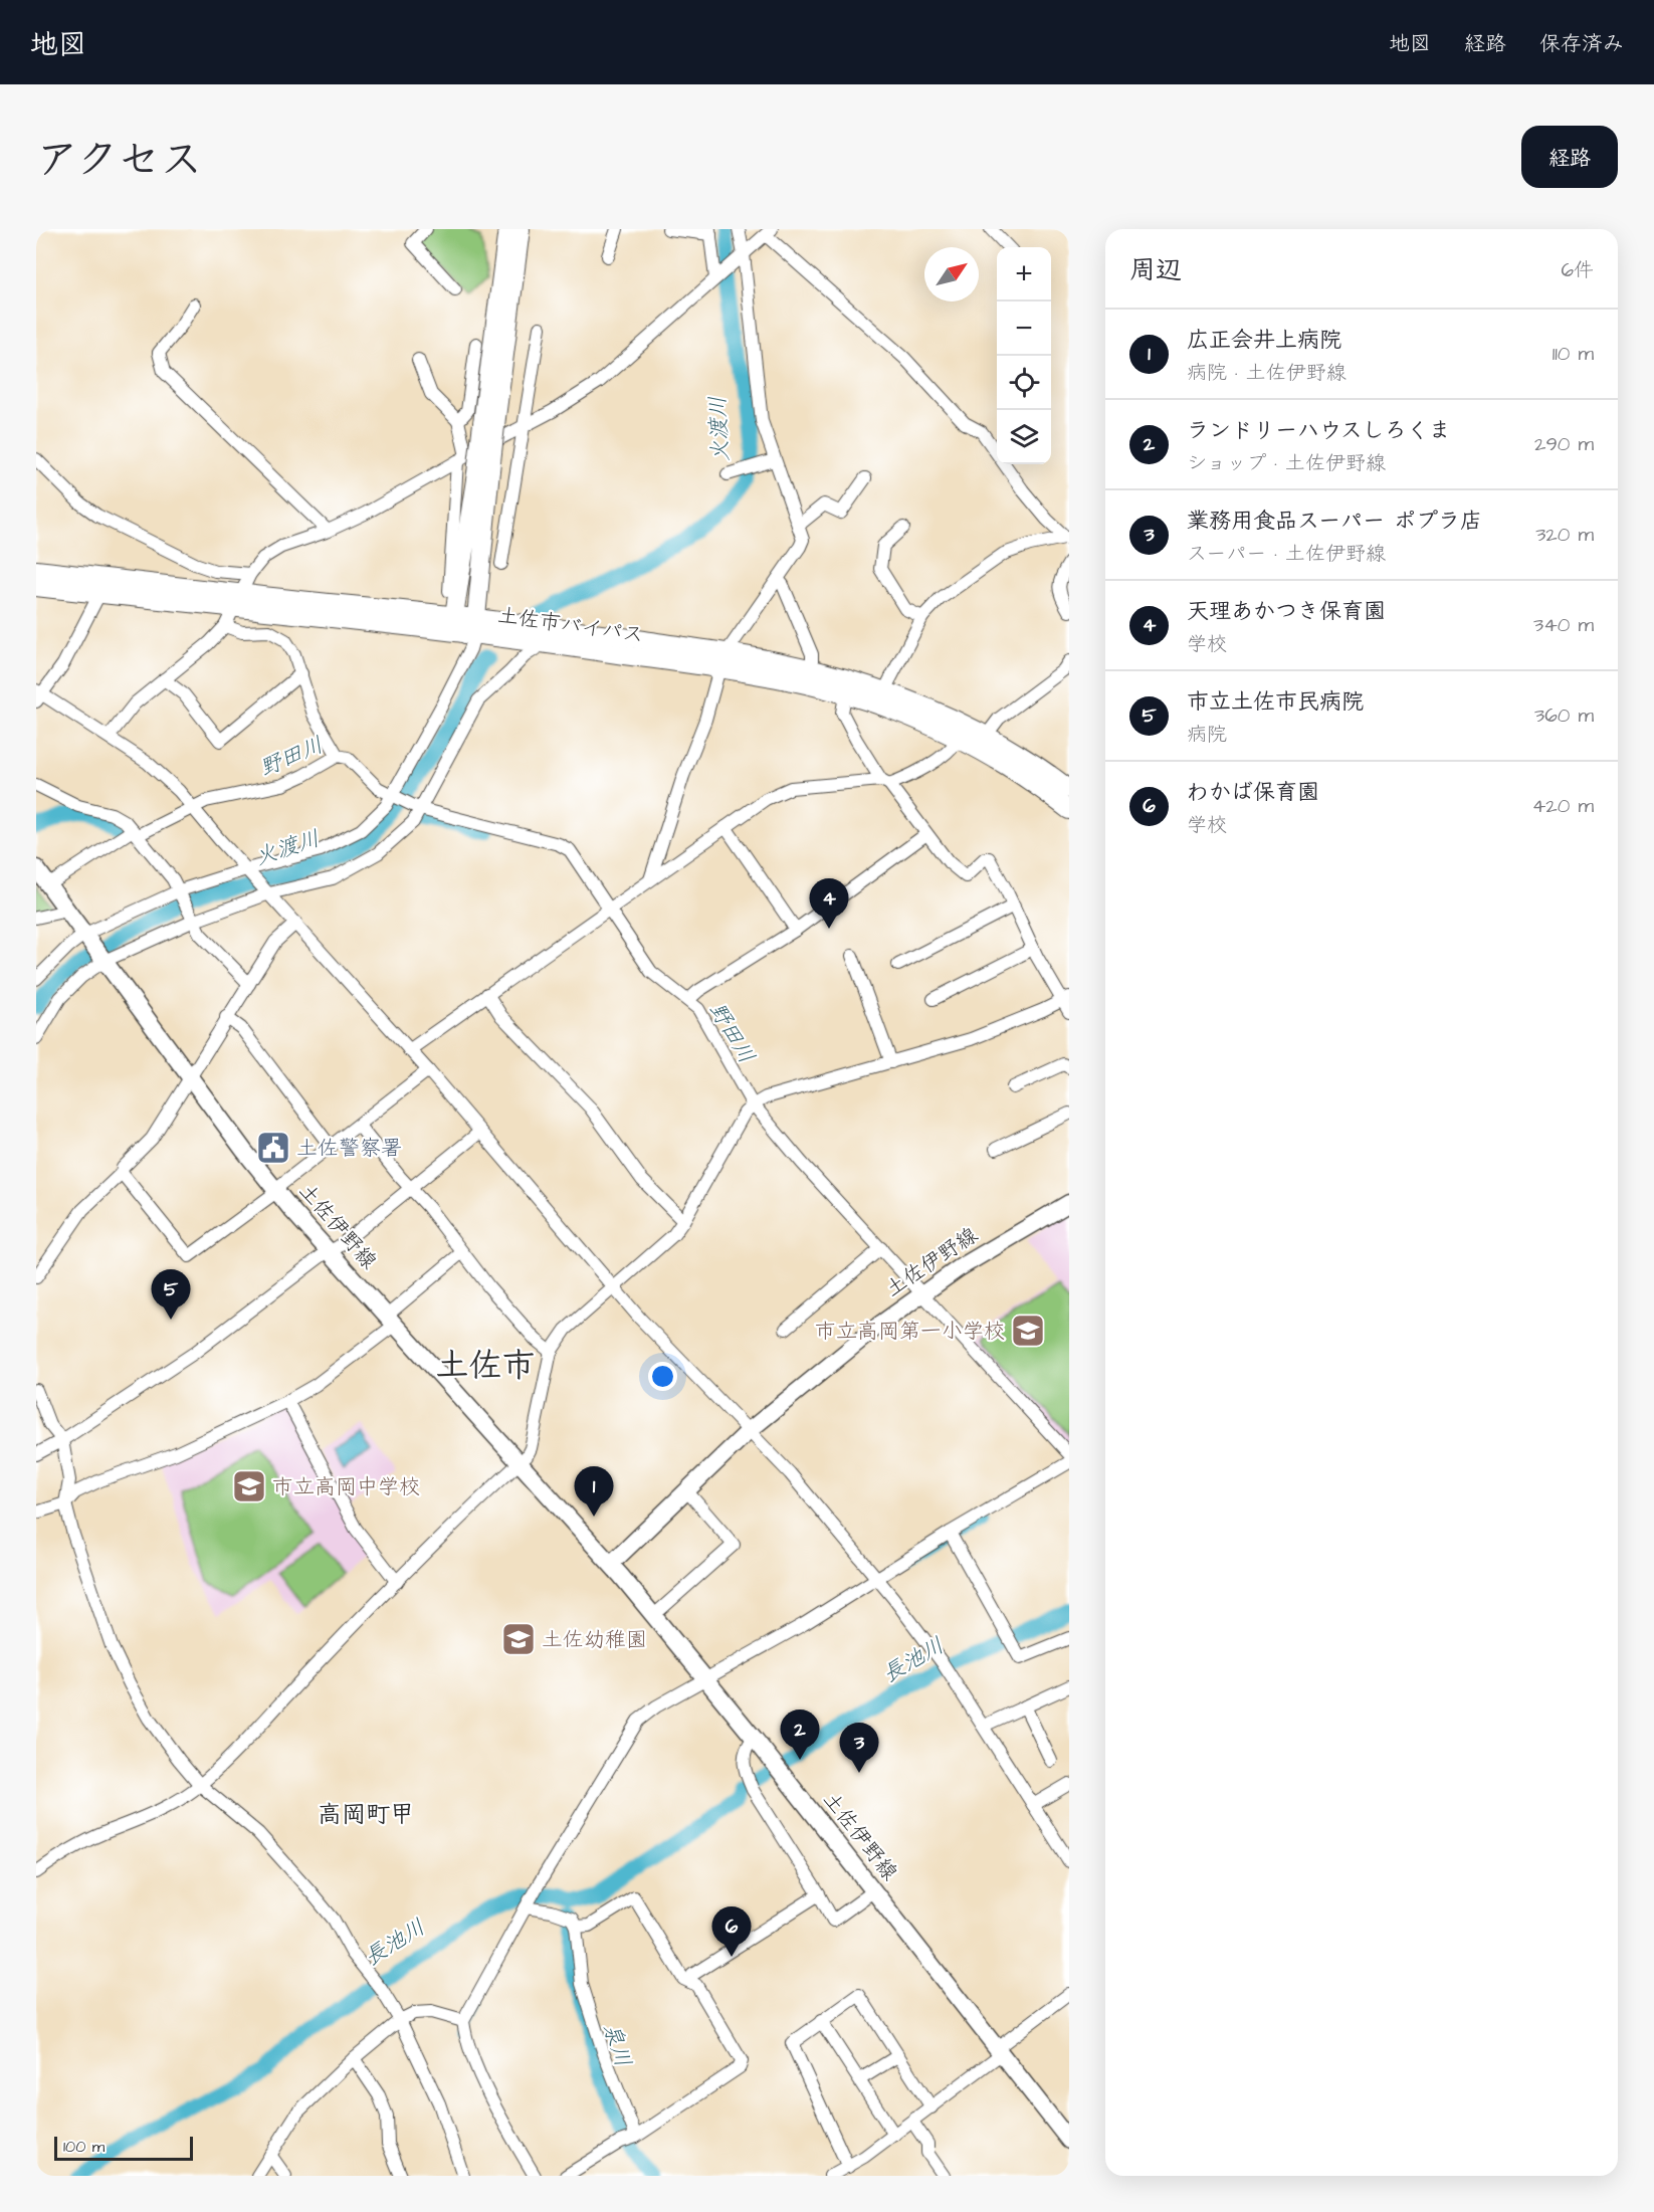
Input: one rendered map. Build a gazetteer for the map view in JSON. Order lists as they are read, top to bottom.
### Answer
{
  "streets": {
    "highway": ["土佐市バイパス"],
    "main road": ["土佐伊野線"]
  },
  "districts": ["土佐市", "高岡町甲"],
  "water": [
    "火渡川",
    "野田川",
    "長池川",
    "泉川"
  ],
  "places": {
    "public building": ["土佐警察署"],
    "school or university": ["市立高岡第一小学校", "市立高岡中学校", "土佐幼稚園"]
  },
  "scale_bar": "100 m",
  "north": "top right",
  "page": {
    "header": "地図",
    "nav": ["地図", "経路", "保存済み"],
    "title": "アクセス",
    "buttons": "経路",
    "heading": ["周辺", "6件"],
    "map_buttons": ["+", "−"],
    "list": [
      {
        "mark": "1",
        "name": "広正会井上病院",
        "note": "病院 · 土佐伊野線",
        "value": "110 m"
      },
      {
        "mark": "2",
        "name": "ランドリーハウスしろくま",
        "note": "ショップ · 土佐伊野線",
        "value": "290 m"
      },
      {
        "mark": "3",
        "name": "業務用食品スーパー ポプラ店",
        "note": "スーパー · 土佐伊野線",
        "value": "320 m"
      },
      {
        "mark": "4",
        "name": "天理あかつき保育園",
        "note": "学校",
        "value": "340 m"
      },
      {
        "mark": "5",
        "name": "市立土佐市民病院",
        "note": "病院",
        "value": "360 m"
      },
      {
        "mark": "6",
        "name": "わかば保育園",
        "note": "学校",
        "value": "420 m"
      }
    ],
    "pins": [
      "4",
      "5",
      "1",
      "2",
      "3",
      "6"
    ],
    "scale": "100 m"
  }
}
